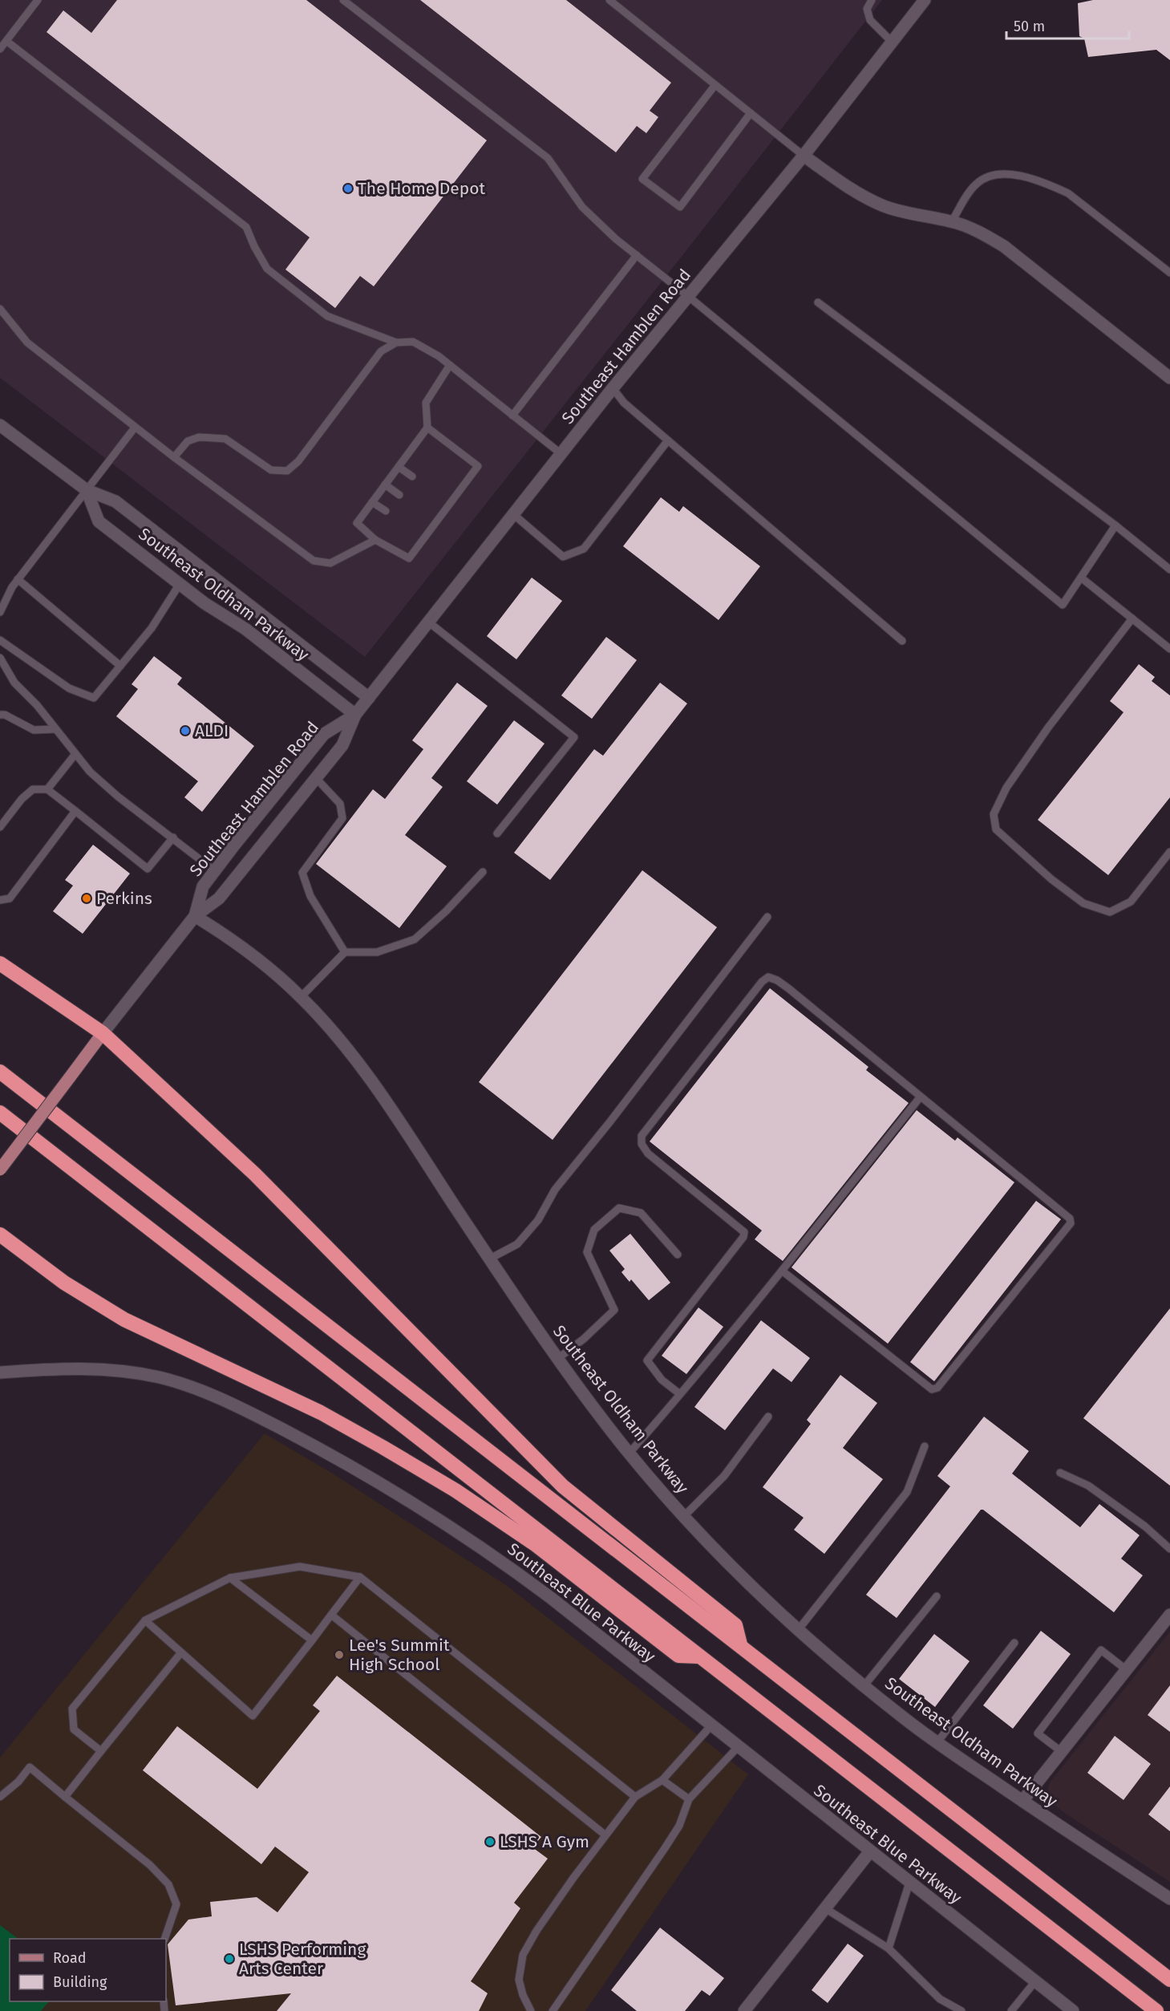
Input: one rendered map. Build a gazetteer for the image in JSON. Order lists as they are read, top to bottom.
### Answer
{
  "streets": {
    "street": ["Southeast Hamblen Road", "Southeast Oldham Parkway", "Southeast Blue Parkway"]
  },
  "crossings": [
    ["Southeast Hamblen Road", "Southeast Oldham Parkway"]
  ],
  "places": [
    "The Home Depot",
    "ALDI",
    "Perkins",
    "Lee's Summit High School",
    "LSHS A Gym",
    "LSHS Performing Arts Center"
  ],
  "legend": ["Road", "Building"],
  "scale_bar": "50 m"
}
